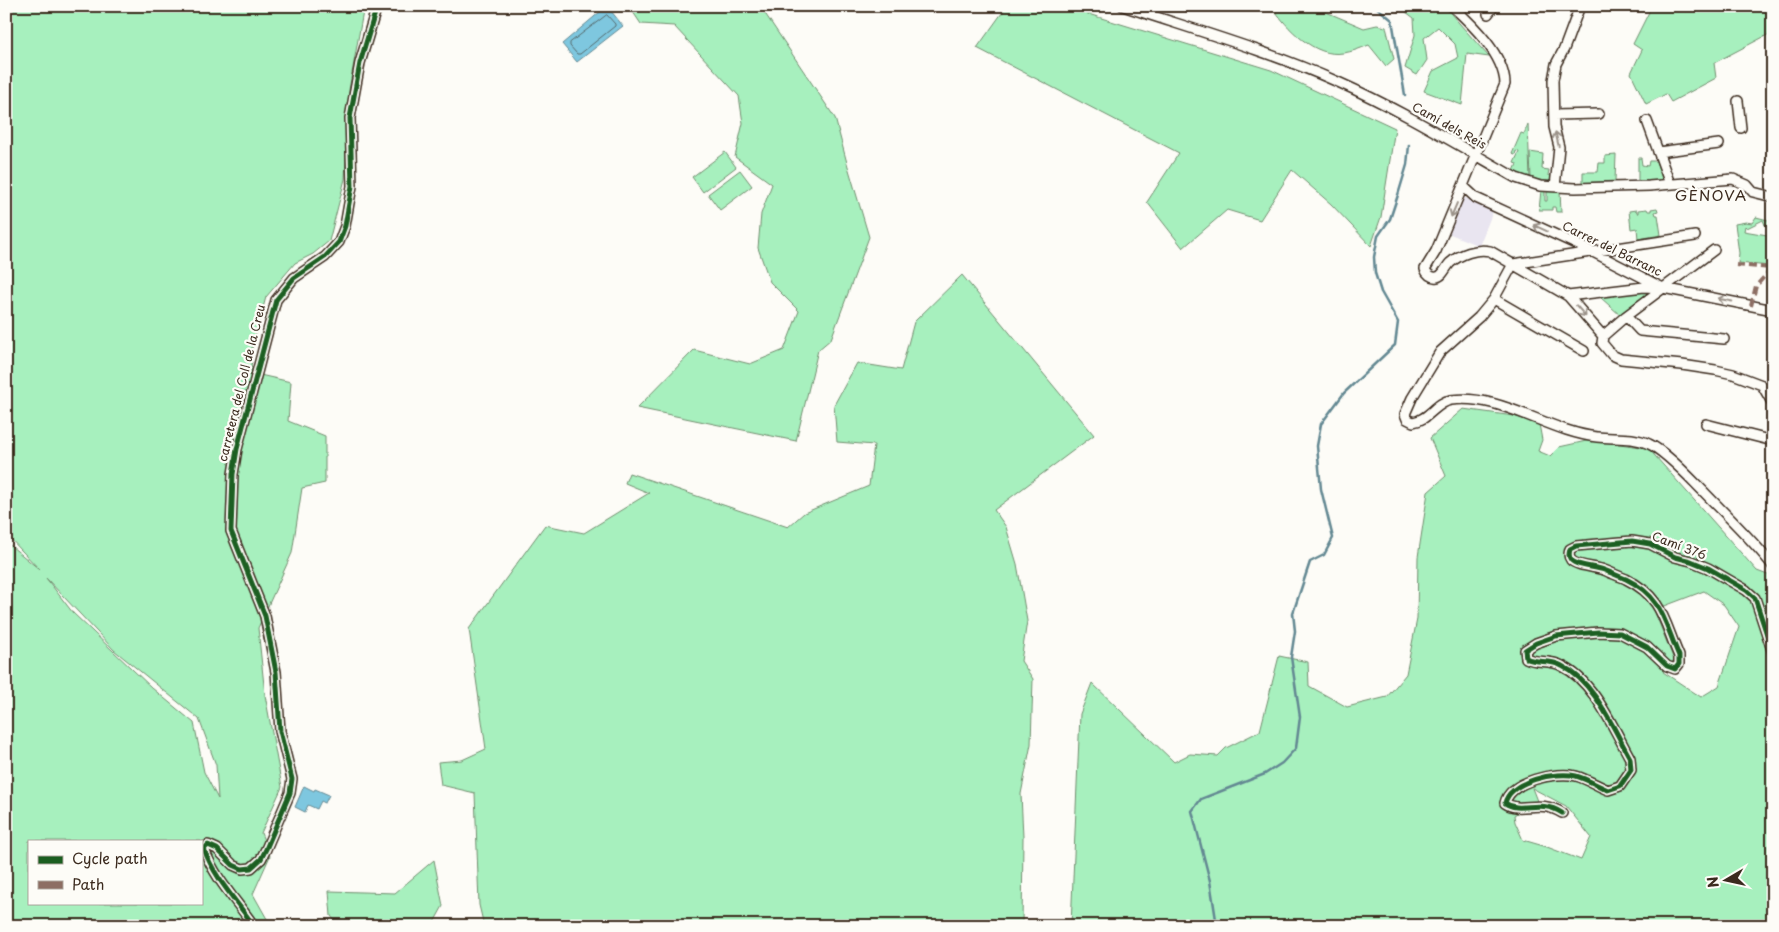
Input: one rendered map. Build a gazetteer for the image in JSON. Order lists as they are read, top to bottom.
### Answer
{
  "streets": {
    "street": [
      "Camí dels Reis",
      "Carrer del Barranc",
      "carretera del Coll de la Creu",
      "Camí 376"
    ]
  },
  "districts": ["GÈNOVA"],
  "legend": ["Cycle path", "Path"],
  "north": "left"
}
